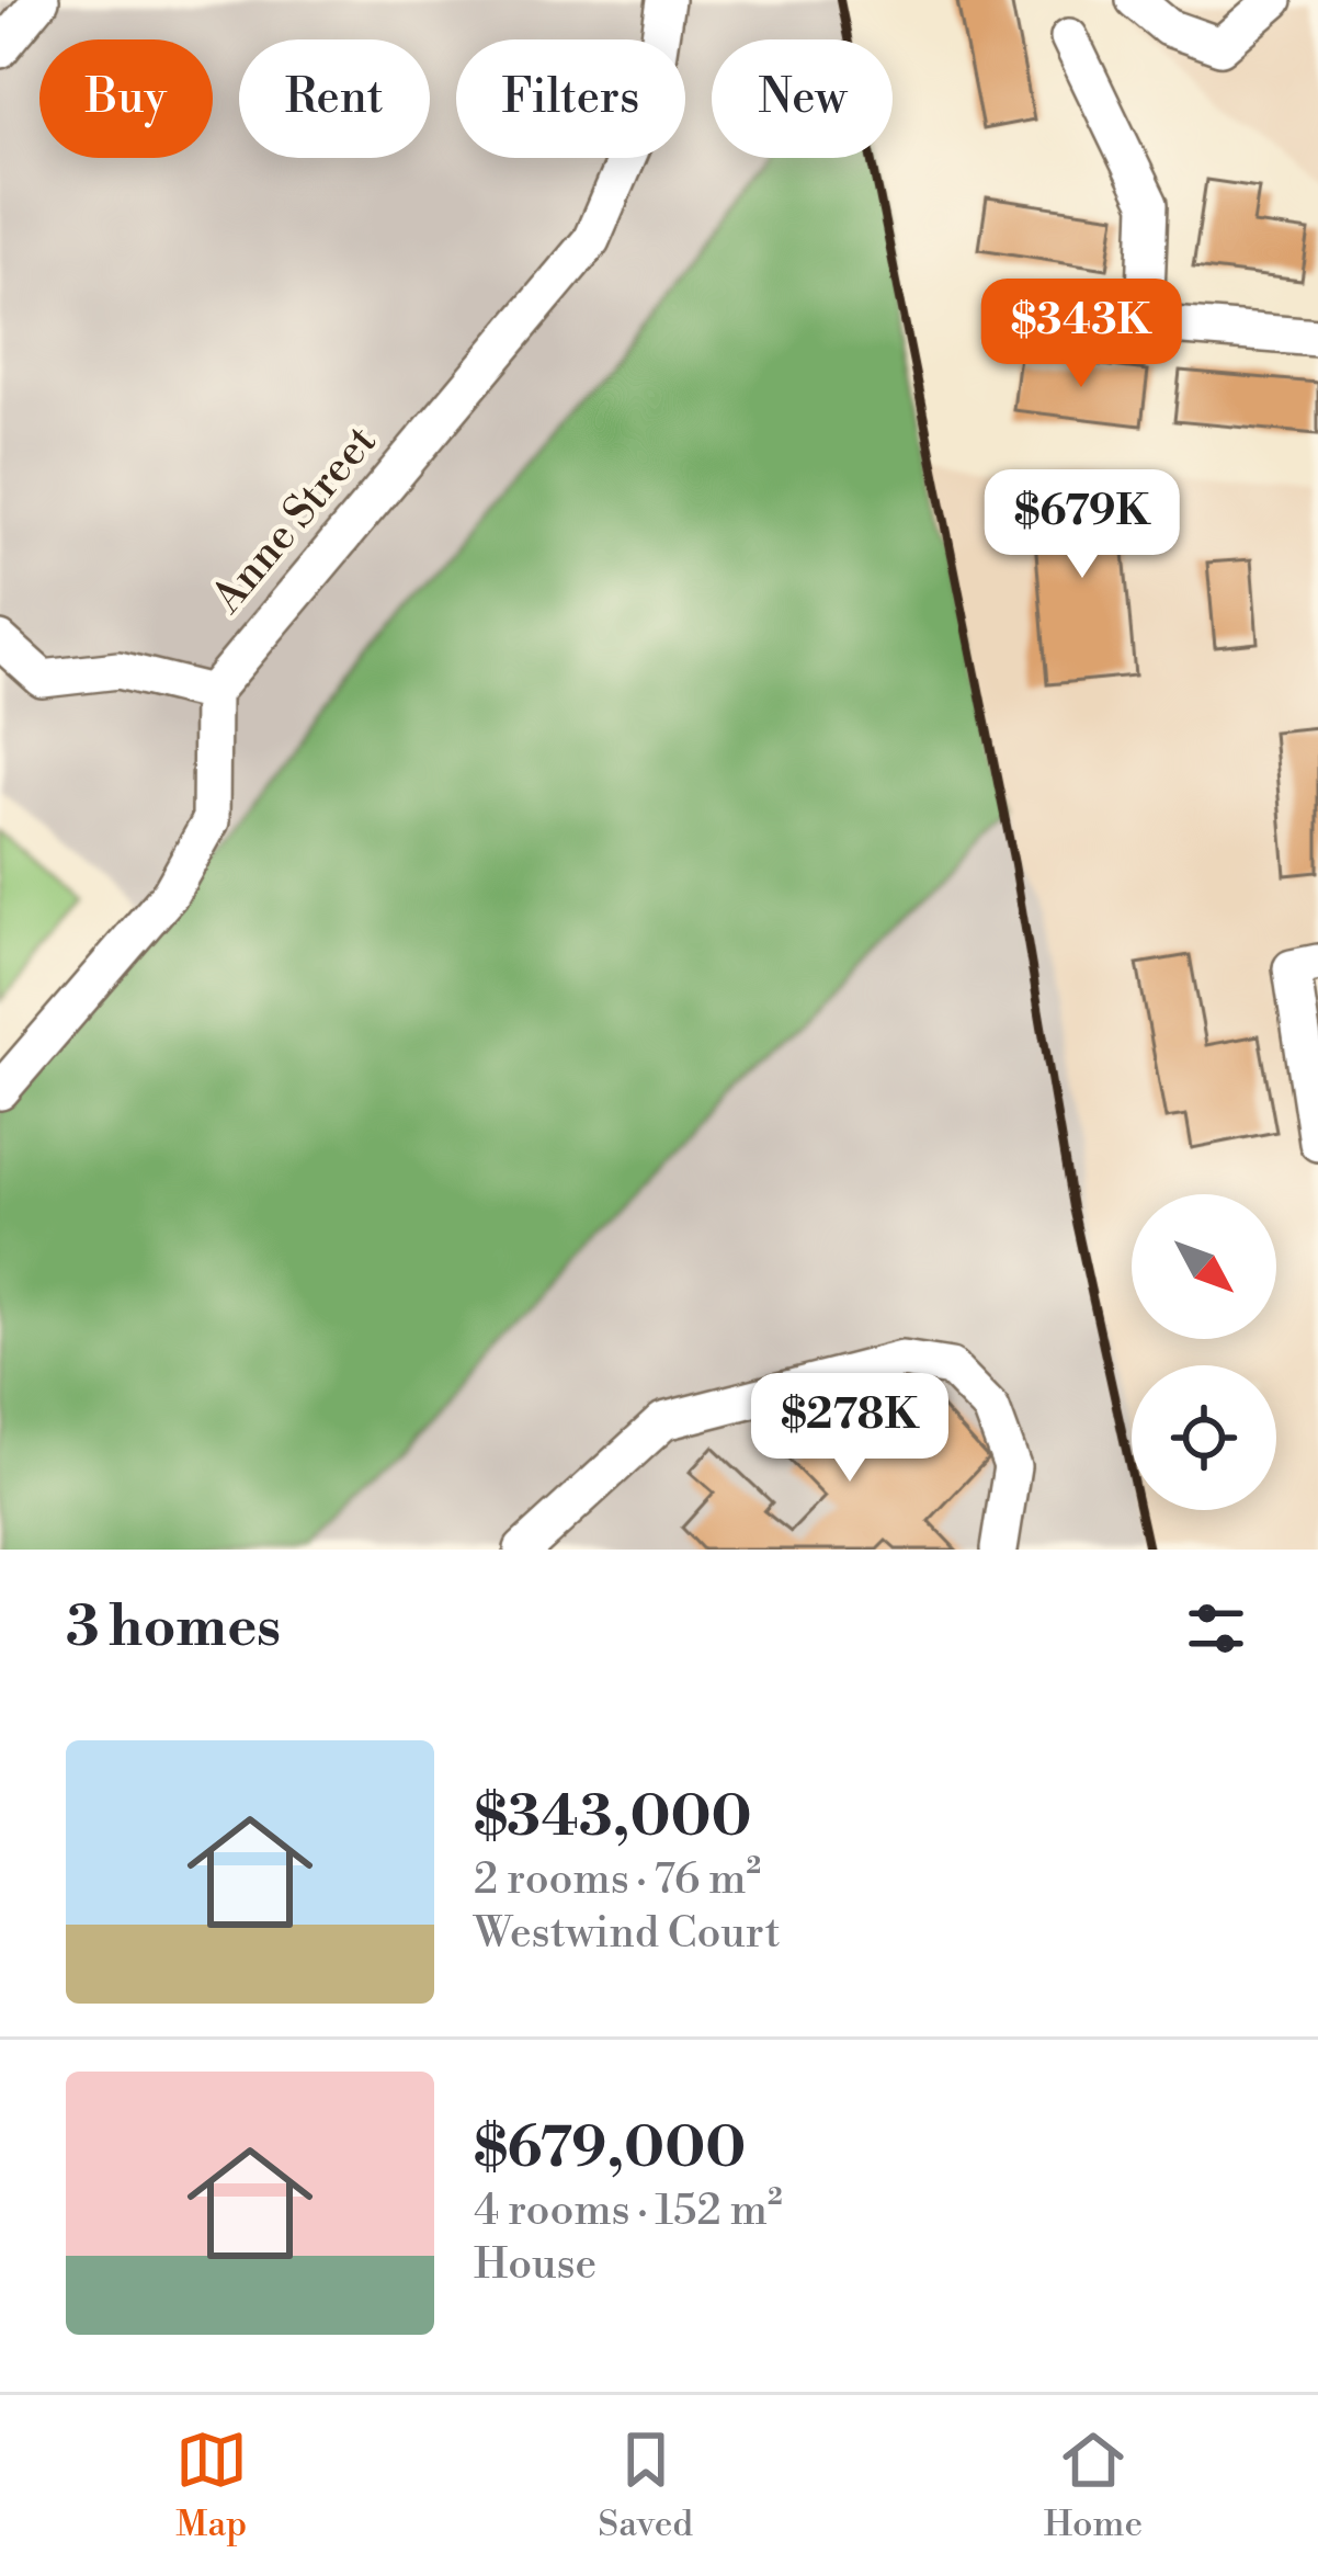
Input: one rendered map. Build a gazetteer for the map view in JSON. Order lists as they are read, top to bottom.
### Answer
{
  "streets": {
    "street": ["Anne Street"]
  },
  "north": "bottom right",
  "page": {
    "chip": [
      "Buy",
      "Rent",
      "Filters",
      "New"
    ],
    "price": ["$343K", "$679K", "$278K"],
    "heading": "3 homes",
    "list": [
      {
        "name": "$343,000",
        "note": "2 rooms · 76 m² · Westwind Court"
      },
      {
        "name": "$679,000",
        "note": "4 rooms · 152 m² · House"
      }
    ],
    "tabs": ["Map", "Saved", "Home"]
  }
}
